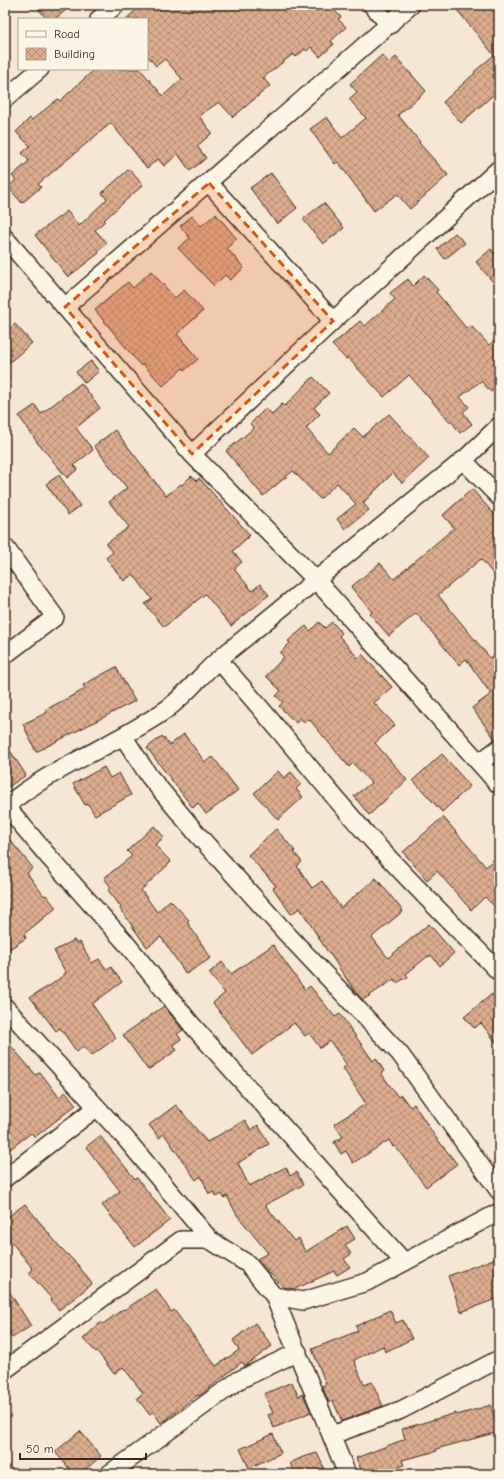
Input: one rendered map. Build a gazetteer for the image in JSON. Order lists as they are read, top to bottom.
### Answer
{
  "legend": ["Road", "Building"],
  "scale_bar": "50 m"
}
